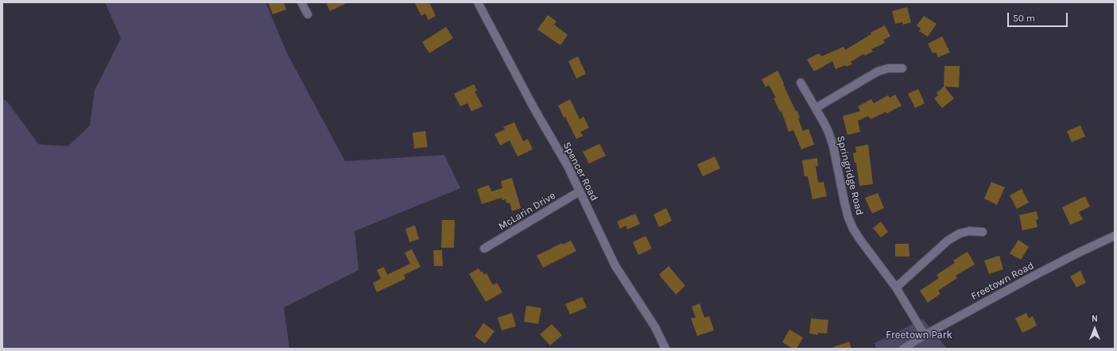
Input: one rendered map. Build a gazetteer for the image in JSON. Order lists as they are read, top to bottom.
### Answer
{
  "streets": {
    "street": [
      "Spencer Road",
      "Springridge Road",
      "McLarin Drive",
      "Freetown Road"
    ]
  },
  "crossings": [
    ["Spencer Road", "McLarin Drive"],
    ["Springridge Road", "Freetown Road"]
  ],
  "parks": ["Freetown Park"],
  "scale_bar": "50 m",
  "north": "top"
}
